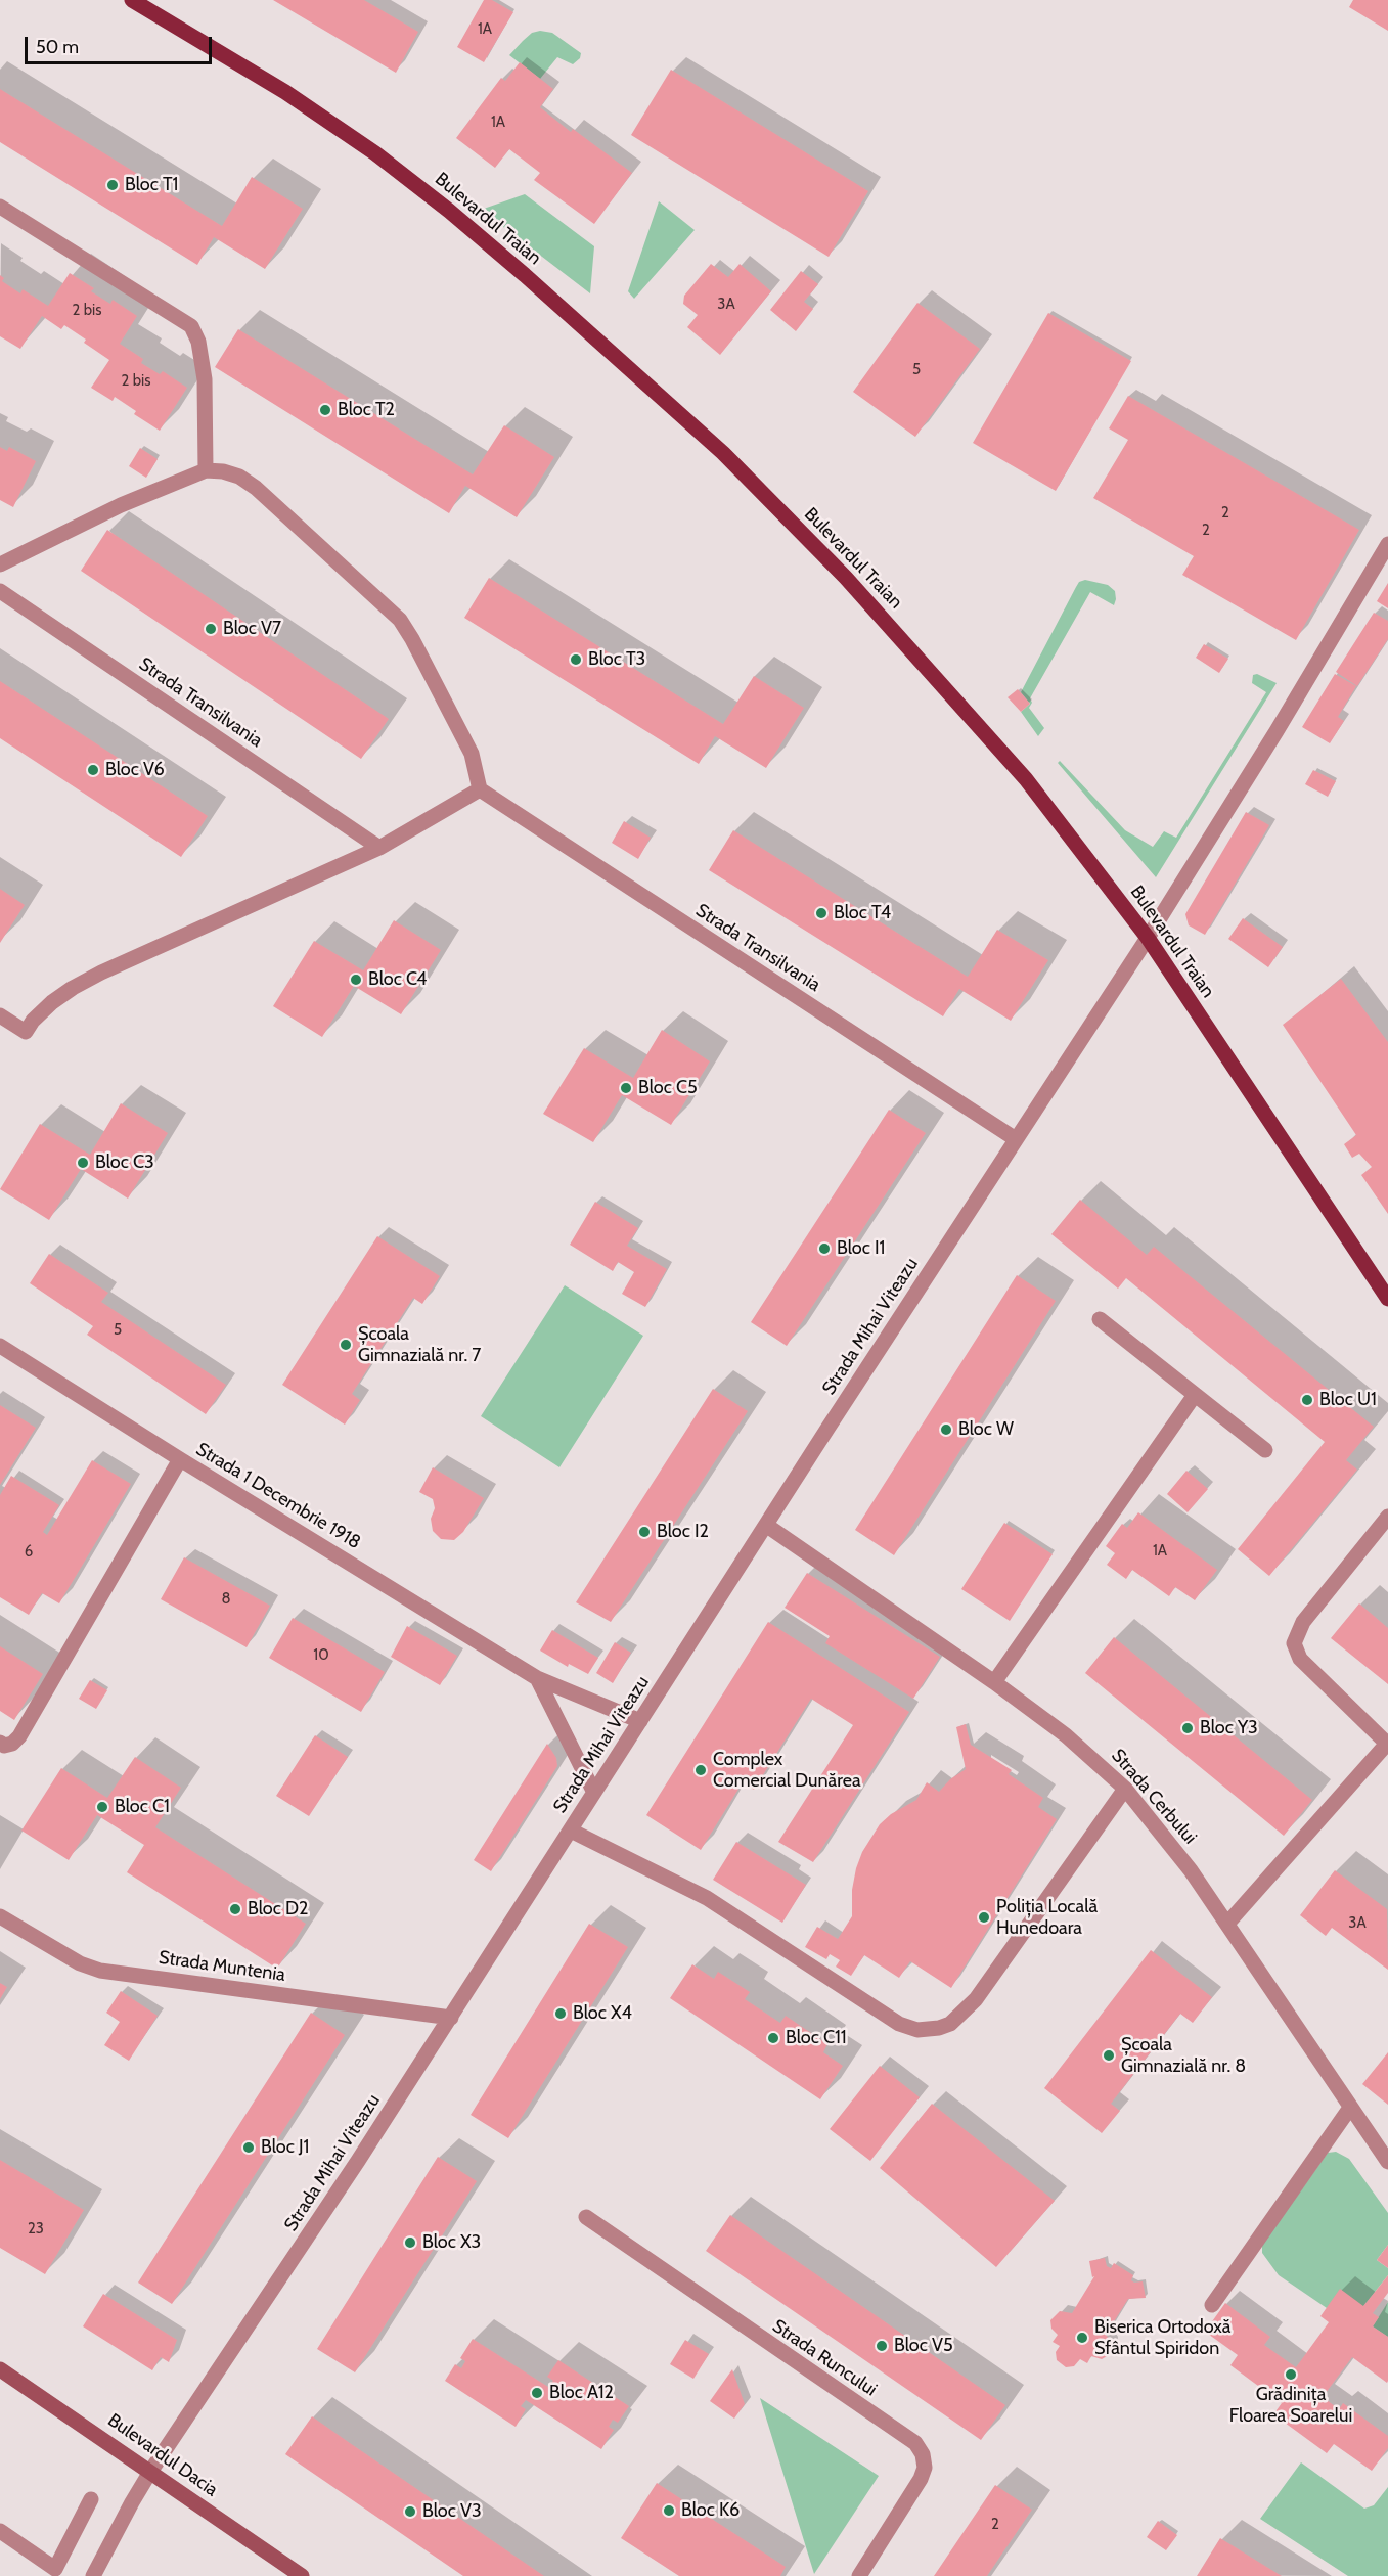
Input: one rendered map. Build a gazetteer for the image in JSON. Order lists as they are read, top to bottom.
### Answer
{
  "streets": {
    "main road": ["Bulevardul Traian", "Bulevardul Dacia"],
    "street": [
      "Strada Transilvania",
      "Strada Mihai Viteazu",
      "Strada 1 Decembrie 1918",
      "Strada Cerbului",
      "Strada Muntenia",
      "Strada Runcului"
    ]
  },
  "crossings": [
    ["Bulevardul Traian", "Strada Mihai Viteazu"],
    ["Strada Transilvania", "Strada Mihai Viteazu"],
    ["Strada Mihai Viteazu", "Strada 1 Decembrie 1918"],
    ["Strada Mihai Viteazu", "Strada Cerbului"],
    ["Strada Mihai Viteazu", "Strada Muntenia"],
    ["Strada Mihai Viteazu", "Bulevardul Dacia"]
  ],
  "places": [
    "Bloc T1",
    "Bloc T2",
    "Bloc V7",
    "Bloc T3",
    "Bloc V6",
    "Bloc T4",
    "Bloc C4",
    "Bloc C5",
    "Bloc C3",
    "Bloc I1",
    "Școala Gimnazială nr. 7",
    "Bloc U1",
    "Bloc W",
    "Bloc I2",
    "Bloc Y3",
    "Complex Comercial Dunărea",
    "Bloc C1",
    "Bloc D2",
    "Poliția Locală Hunedoara",
    "Bloc X4",
    "Bloc C11",
    "Școala Gimnazială nr. 8",
    "Bloc J1",
    "Bloc X3",
    "Biserica Ortodoxă Sfântul Spiridon",
    "Bloc V5",
    "Grădinița Floarea Soarelui",
    "Bloc A12",
    "Bloc K6",
    "Bloc V3"
  ],
  "house_numbers": [
    "1A",
    "1A",
    "3A",
    "2 bis",
    "5",
    "2 bis",
    "2",
    "2",
    "5",
    "1A",
    "6",
    "8",
    "10",
    "3A",
    "23",
    "2"
  ],
  "scale_bar": "50 m"
}
